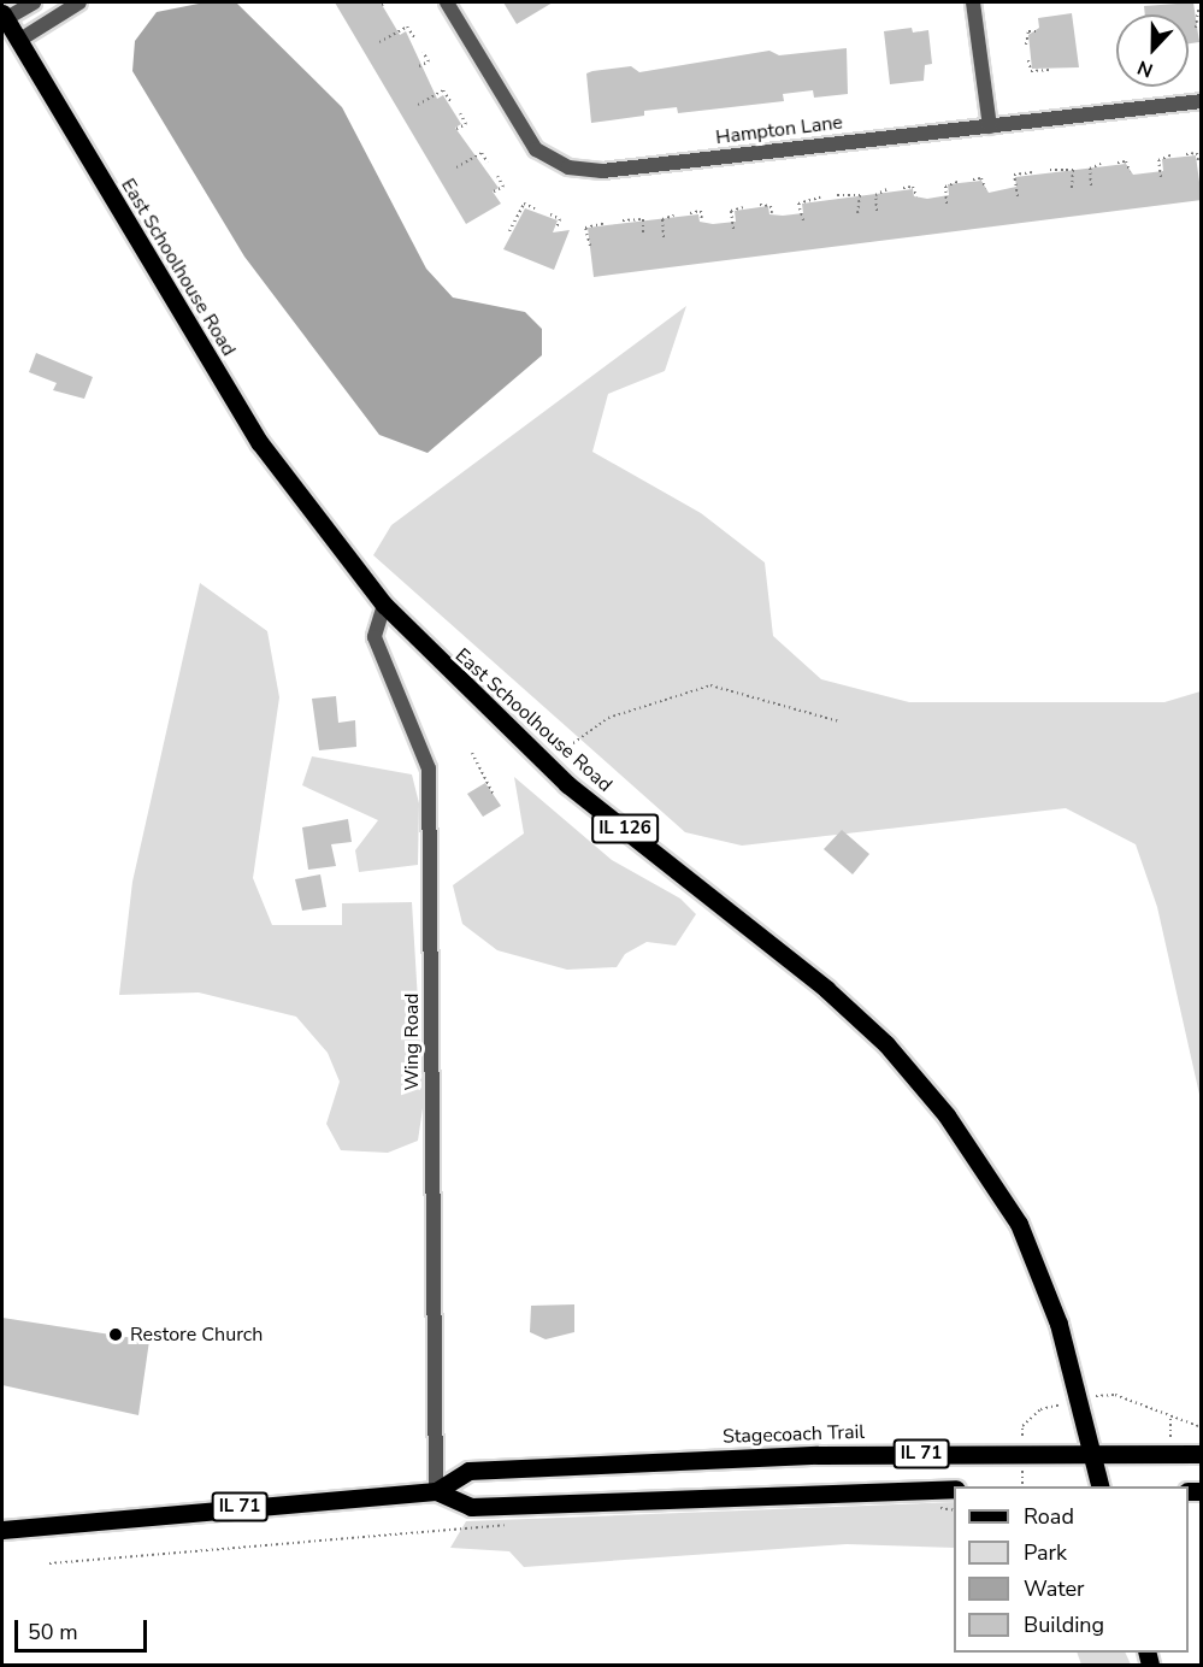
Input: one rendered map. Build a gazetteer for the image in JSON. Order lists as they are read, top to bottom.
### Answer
{
  "streets": {
    "main road": [
      "East Schoolhouse Road",
      "IL 126",
      "Stagecoach Trail",
      "IL 71"
    ],
    "street": ["Hampton Lane", "Wing Road"]
  },
  "crossings": [
    ["East Schoolhouse Road", "Wing Road"],
    ["East Schoolhouse Road", "Stagecoach Trail"],
    ["Wing Road", "Stagecoach Trail"]
  ],
  "places": ["Restore Church"],
  "legend": [
    "Road",
    "Park",
    "Water",
    "Building"
  ],
  "scale_bar": "50 m",
  "north": "bottom"
}
